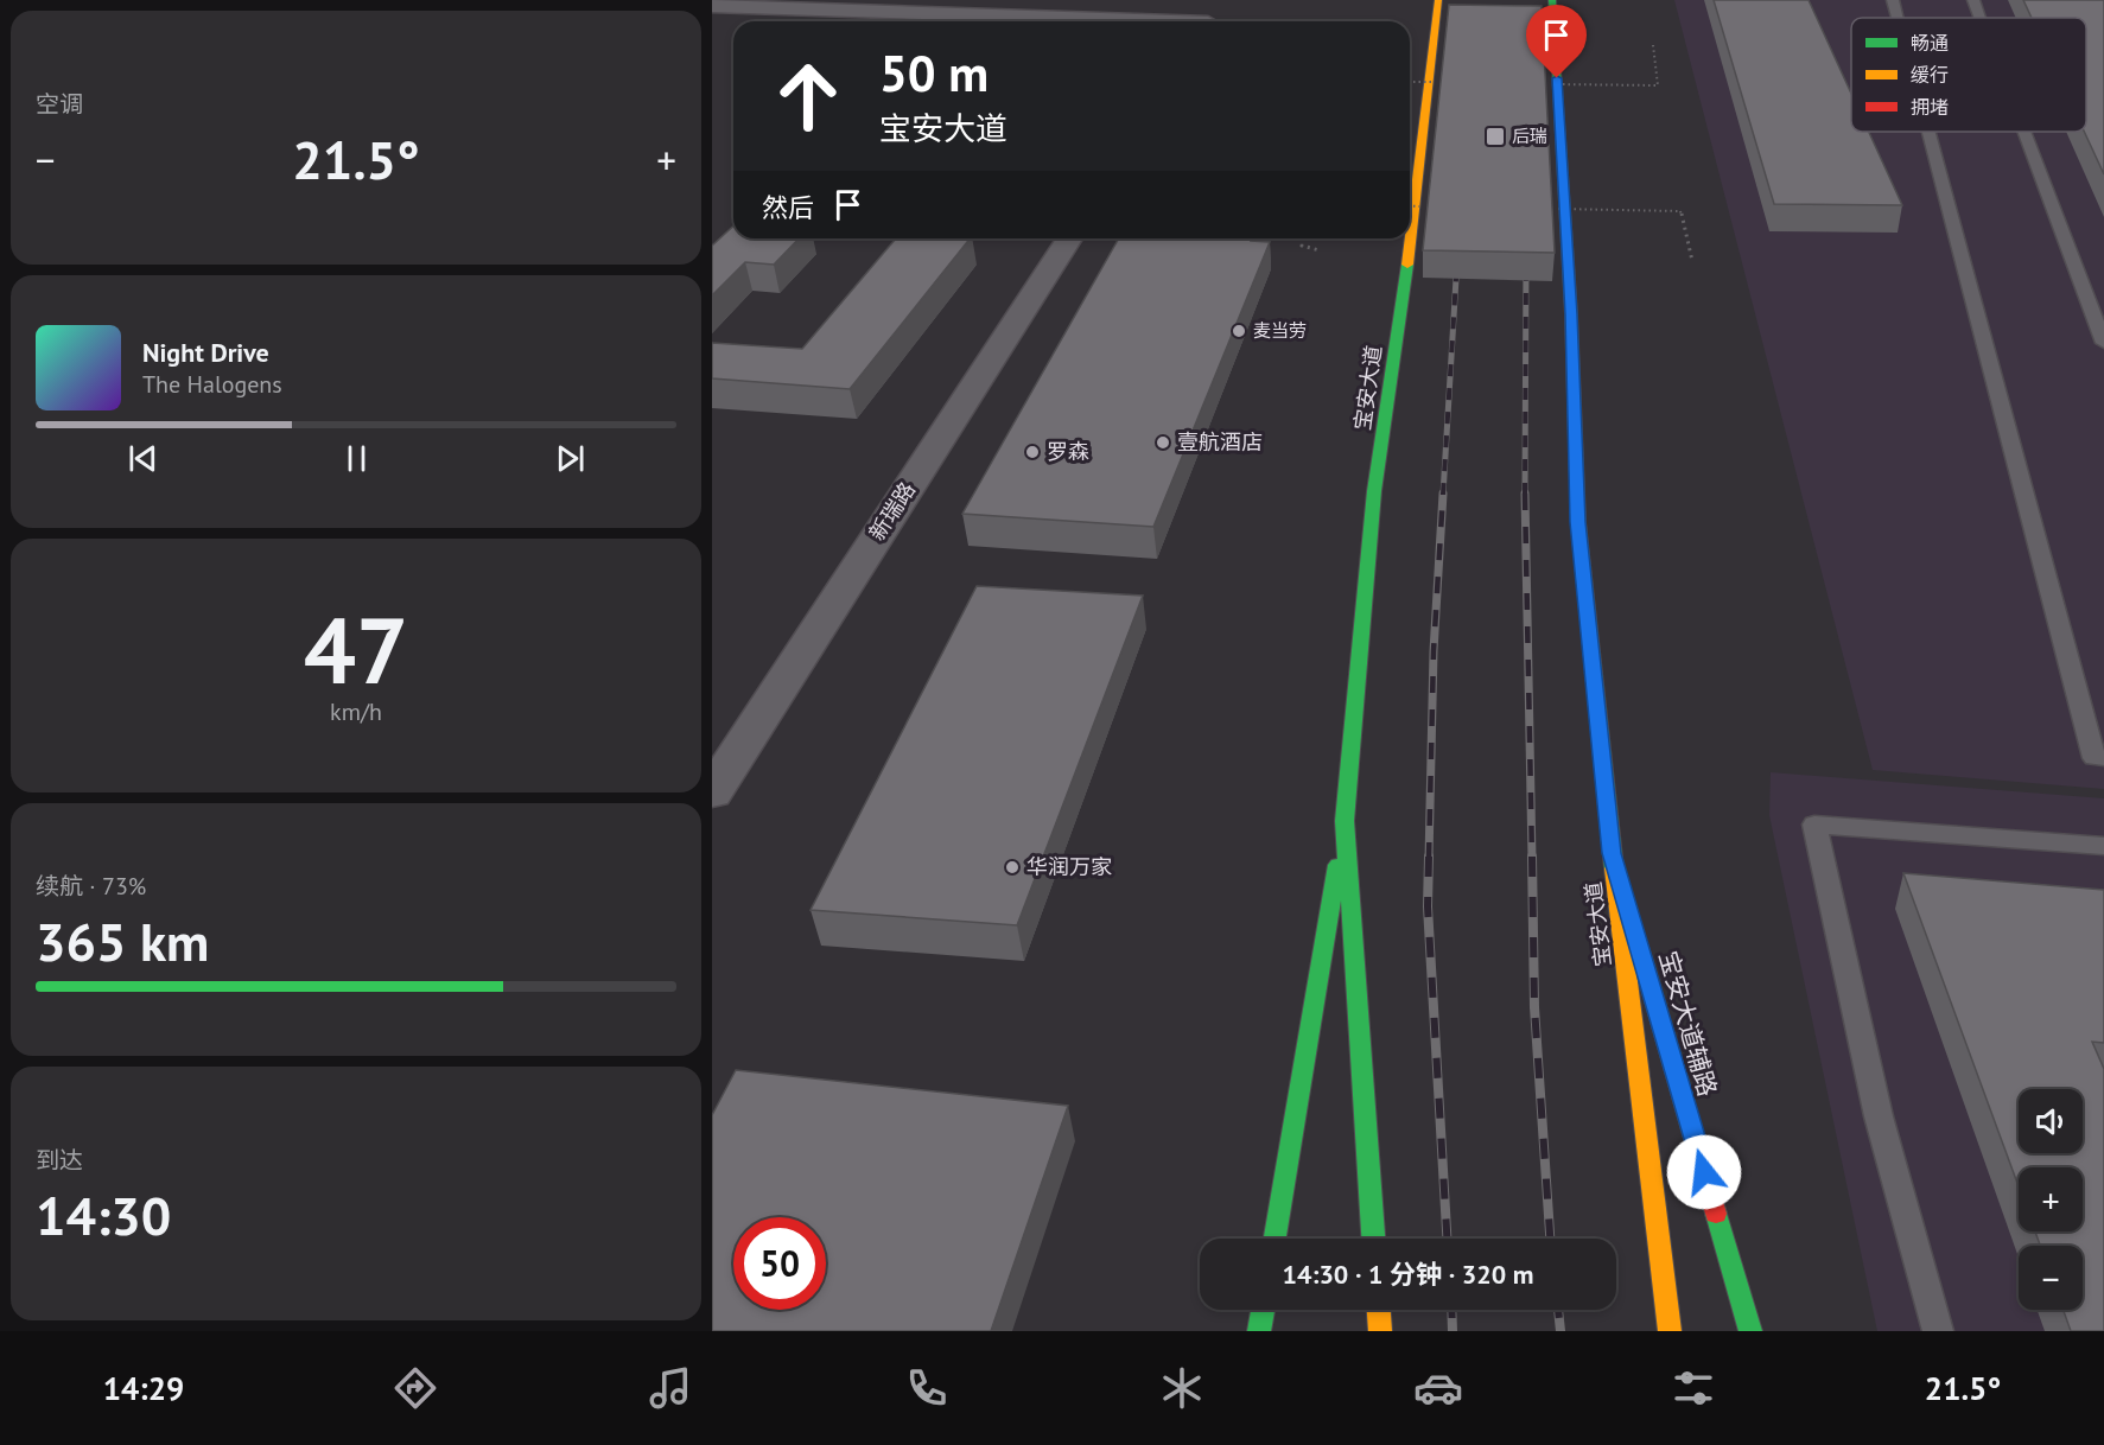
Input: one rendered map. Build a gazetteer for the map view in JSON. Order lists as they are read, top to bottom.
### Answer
{
  "streets": {
    "main road": ["宝安大道", "宝安大道辅路"],
    "street": ["新瑞路"]
  },
  "crossings": [
    ["宝安大道", "宝安大道辅路"]
  ],
  "places": {
    "transit": ["后瑞"],
    "other": [
      "麦当劳",
      "壹航酒店",
      "罗森",
      "华润万家"
    ]
  },
  "legend": ["畅通", "缓行", "拥堵"],
  "page": {
    "tile": [
      "空调",
      ["47", "km/h"],
      ["续航 · 73%", "365 km"],
      ["到达", "14:30"]
    ],
    "turn": ["50 m", "宝安大道"],
    "heat": ["−", "21.5°", "+"],
    "then": "然后",
    "song": ["Night Drive", "The Halogens"],
    "map_buttons": ["+", "−"],
    "limit": "50",
    "trip": "14:30 · 1 分钟 · 320 m",
    "tabs": ["14:29", "21.5°"]
  }
}
